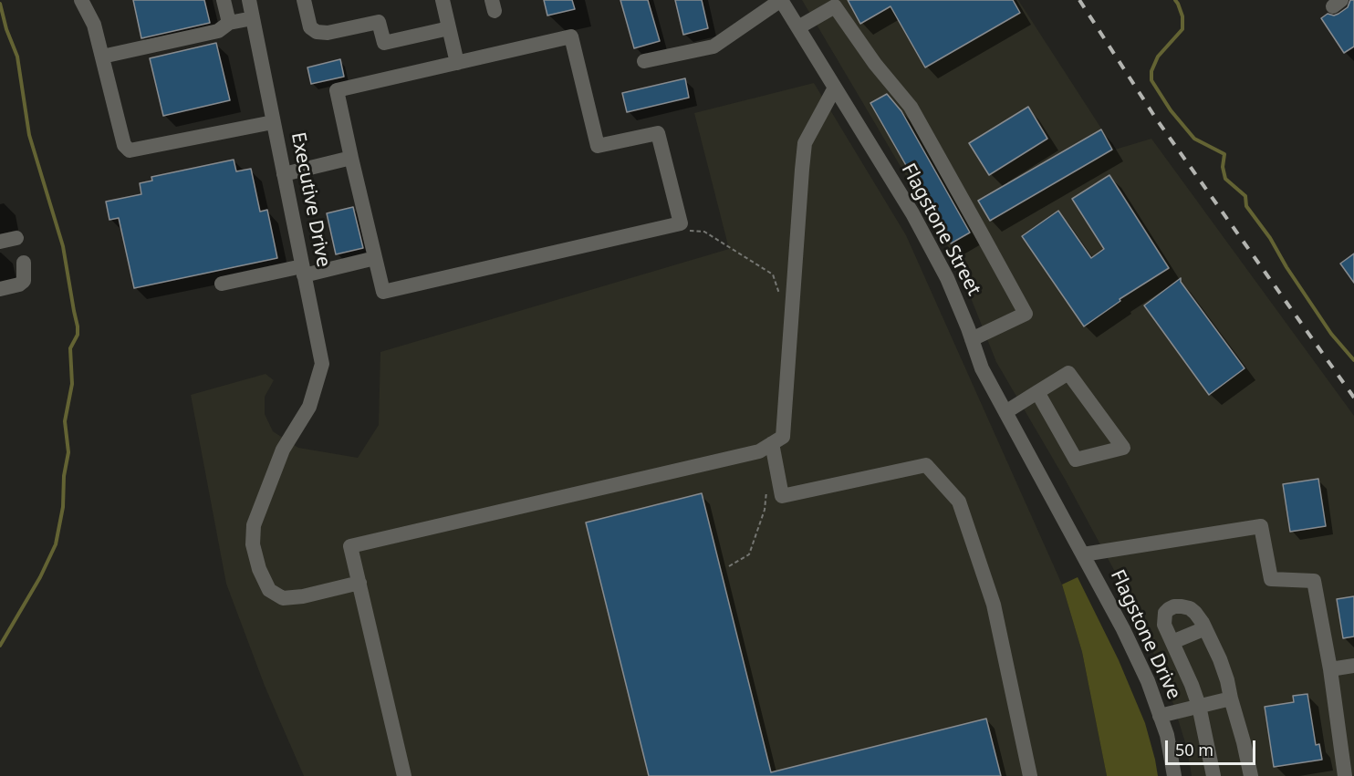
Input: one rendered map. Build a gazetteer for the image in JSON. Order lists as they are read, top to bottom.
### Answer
{
  "streets": {
    "street": ["Executive Drive", "Flagstone Street", "Flagstone Drive"]
  },
  "crossings": [
    ["Flagstone Street", "Flagstone Drive"]
  ],
  "scale_bar": "50 m"
}
